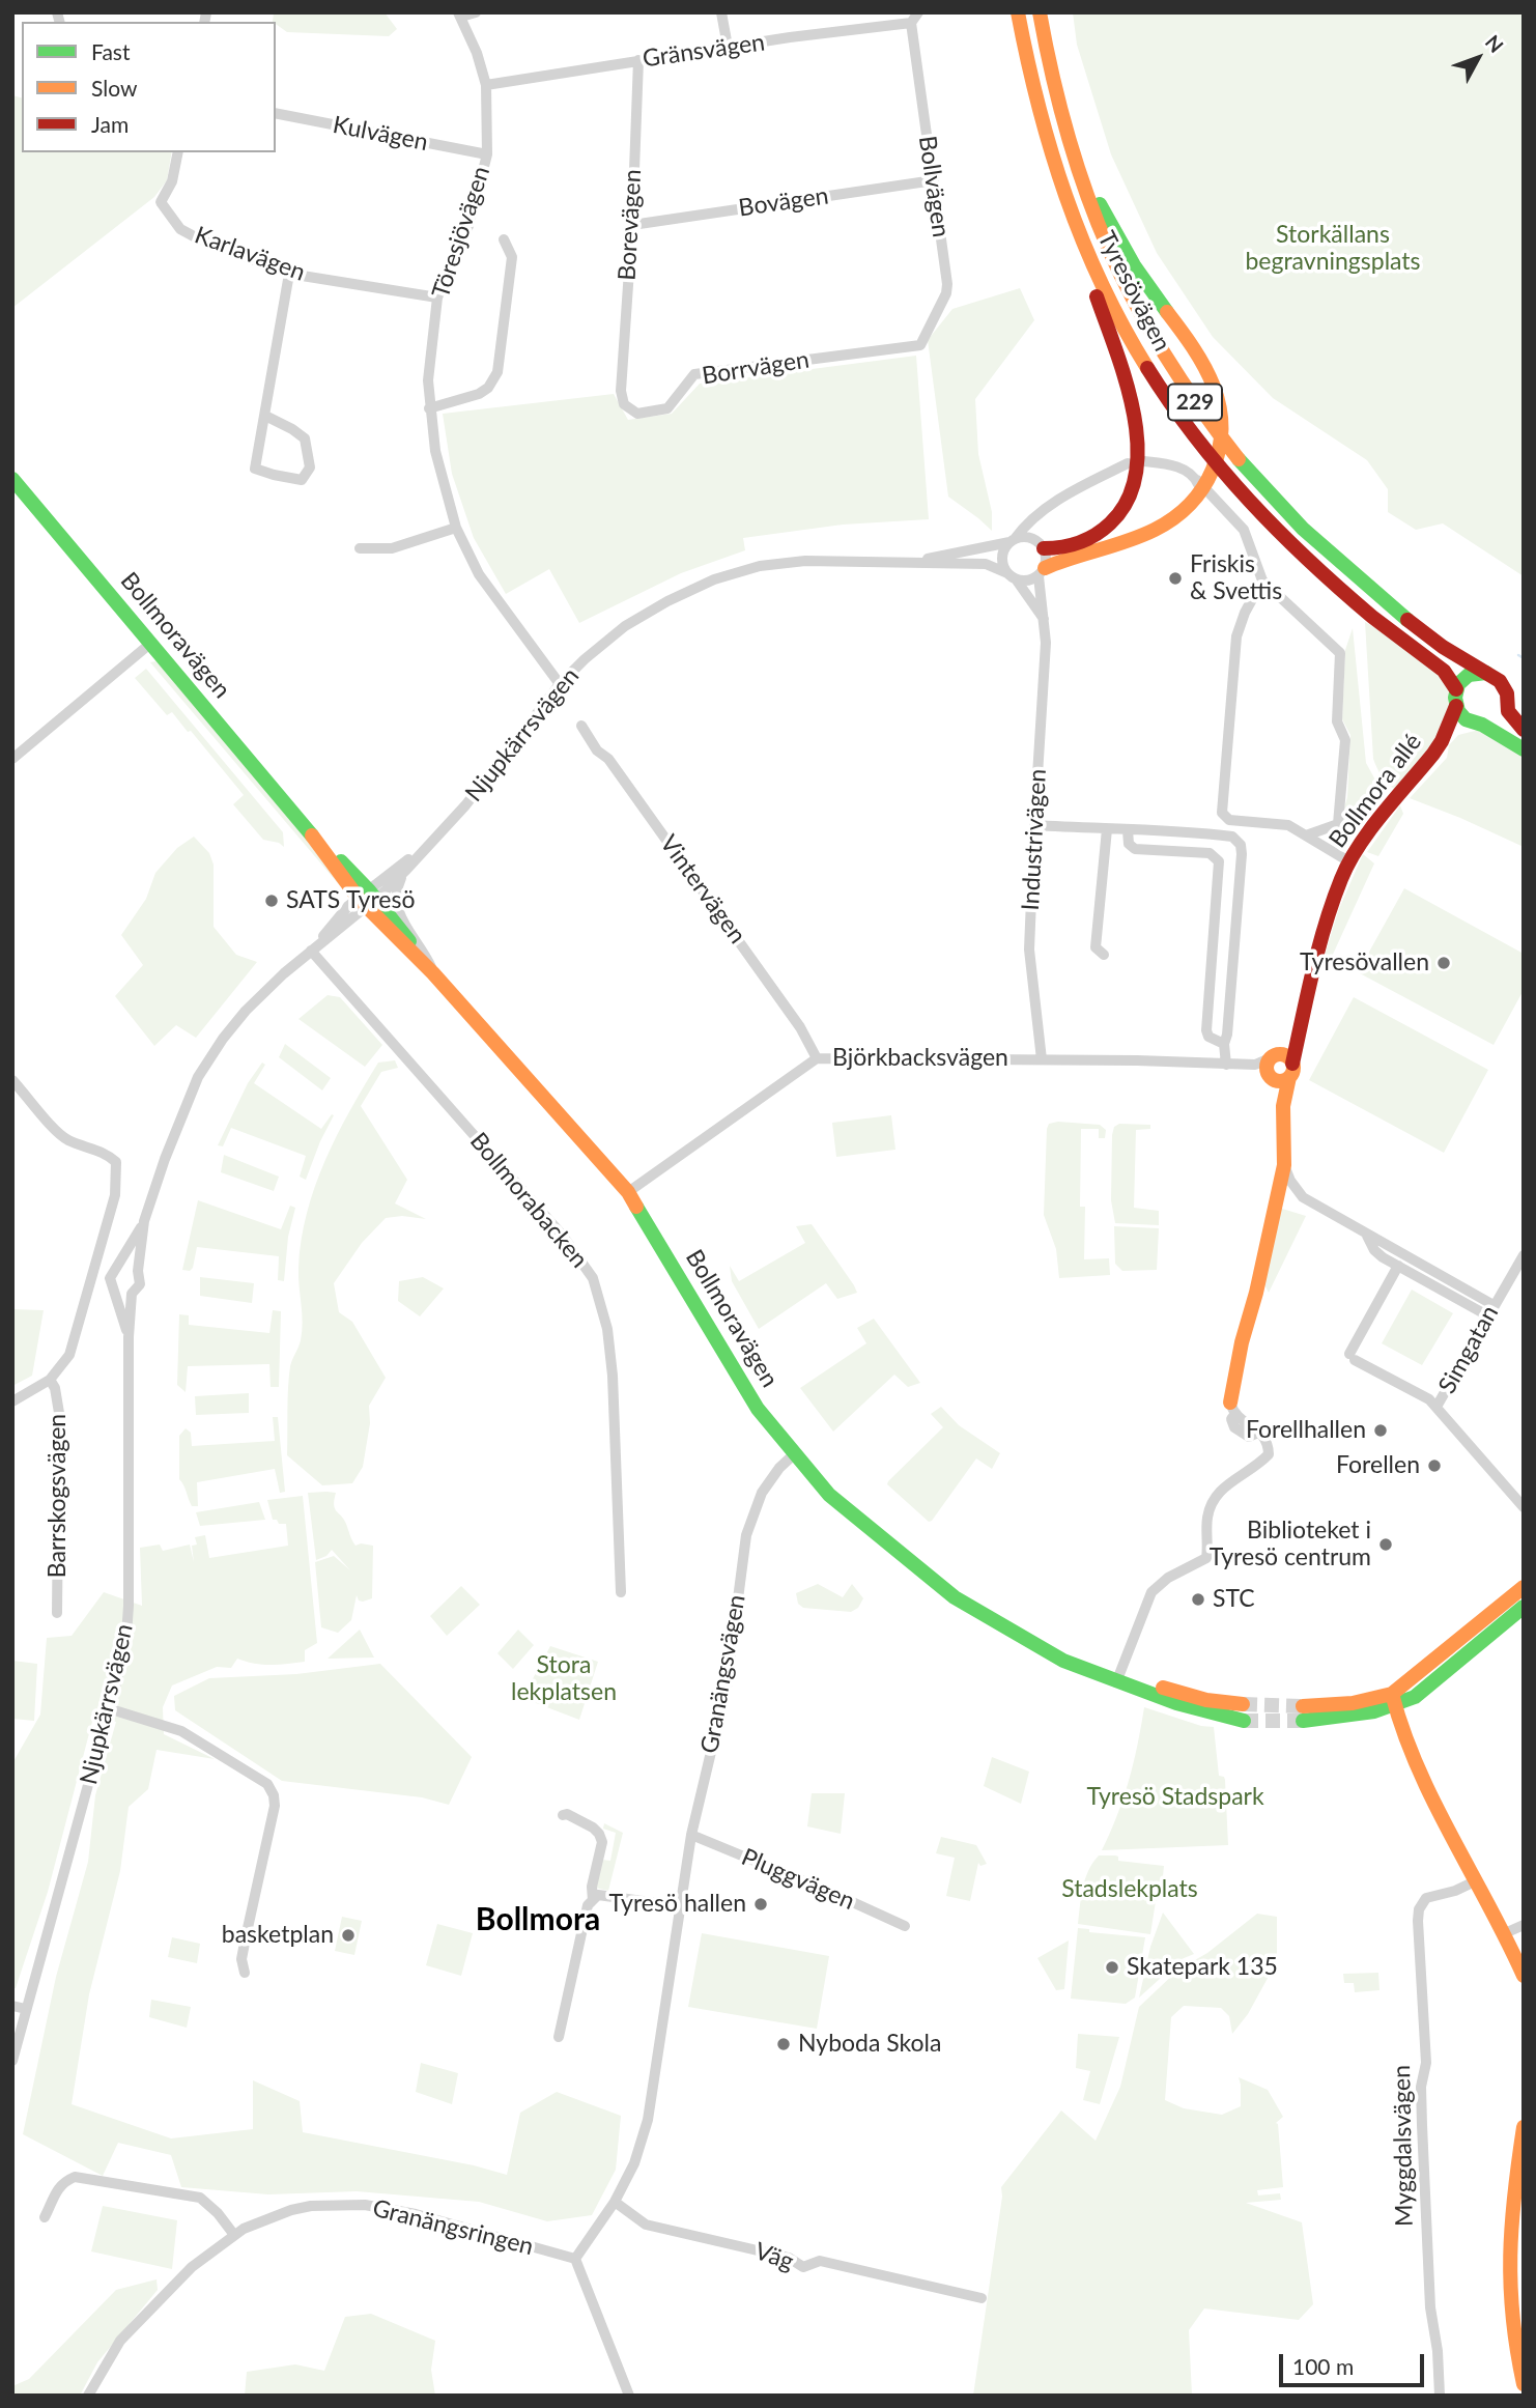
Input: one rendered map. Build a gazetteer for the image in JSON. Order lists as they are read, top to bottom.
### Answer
{
  "streets": {
    "main road": [
      "Tyresövägen",
      "229",
      "Bollmoravägen",
      "Bollmora allé"
    ],
    "street": [
      "Gränsvägen",
      "Kulvägen",
      "Bollvägen",
      "Bovägen",
      "Borevägen",
      "Töresjövägen",
      "Karlavägen",
      "Borrvägen",
      "Njupkärrsvägen",
      "Industrivägen",
      "Vintervägen",
      "Björkbacksvägen",
      "Bollmorabacken",
      "Simgatan",
      "Barrskogsvägen",
      "Granängsvägen",
      "Pluggvägen",
      "Myggdalsvägen",
      "Granängsringen",
      "Väg"
    ]
  },
  "crossings": [
    ["Gränsvägen", "Bollvägen"],
    ["Gränsvägen", "Borevägen"],
    ["Gränsvägen", "Töresjövägen"],
    ["Kulvägen", "Töresjövägen"],
    ["Bollvägen", "Bovägen"],
    ["Bollvägen", "Borrvägen"],
    ["Bovägen", "Borevägen"],
    ["Borevägen", "Borrvägen"],
    ["Töresjövägen", "Karlavägen"],
    ["Töresjövägen", "Njupkärrsvägen"],
    ["Tyresövägen", "Bollmora allé"],
    ["Bollmoravägen", "Njupkärrsvägen"],
    ["Bollmoravägen", "Björkbacksvägen"],
    ["Bollmoravägen", "Granängsvägen"],
    ["Njupkärrsvägen", "Industrivägen"],
    ["Njupkärrsvägen", "Bollmorabacken"],
    ["Bollmora allé", "Björkbacksvägen"],
    ["Industrivägen", "Björkbacksvägen"],
    ["Vintervägen", "Björkbacksvägen"],
    ["Granängsvägen", "Pluggvägen"],
    ["Granängsvägen", "Granängsringen"],
    ["Granängsvägen", "Väg"]
  ],
  "districts": ["Bollmora"],
  "parks": [
    "Storkällans begravningsplats",
    "Stora lekplatsen",
    "Tyresö Stadspark",
    "Stadslekplats"
  ],
  "places": [
    "Friskis & Svettis",
    "SATS Tyresö",
    "Tyresövallen",
    "Forellhallen",
    "Forellen",
    "Biblioteket i Tyresö centrum",
    "STC",
    "Tyresö hallen",
    "basketplan",
    "Skatepark 135",
    "Nyboda Skola"
  ],
  "legend": ["Fast", "Slow", "Jam"],
  "scale_bar": "100 m",
  "north": "top right"
}
